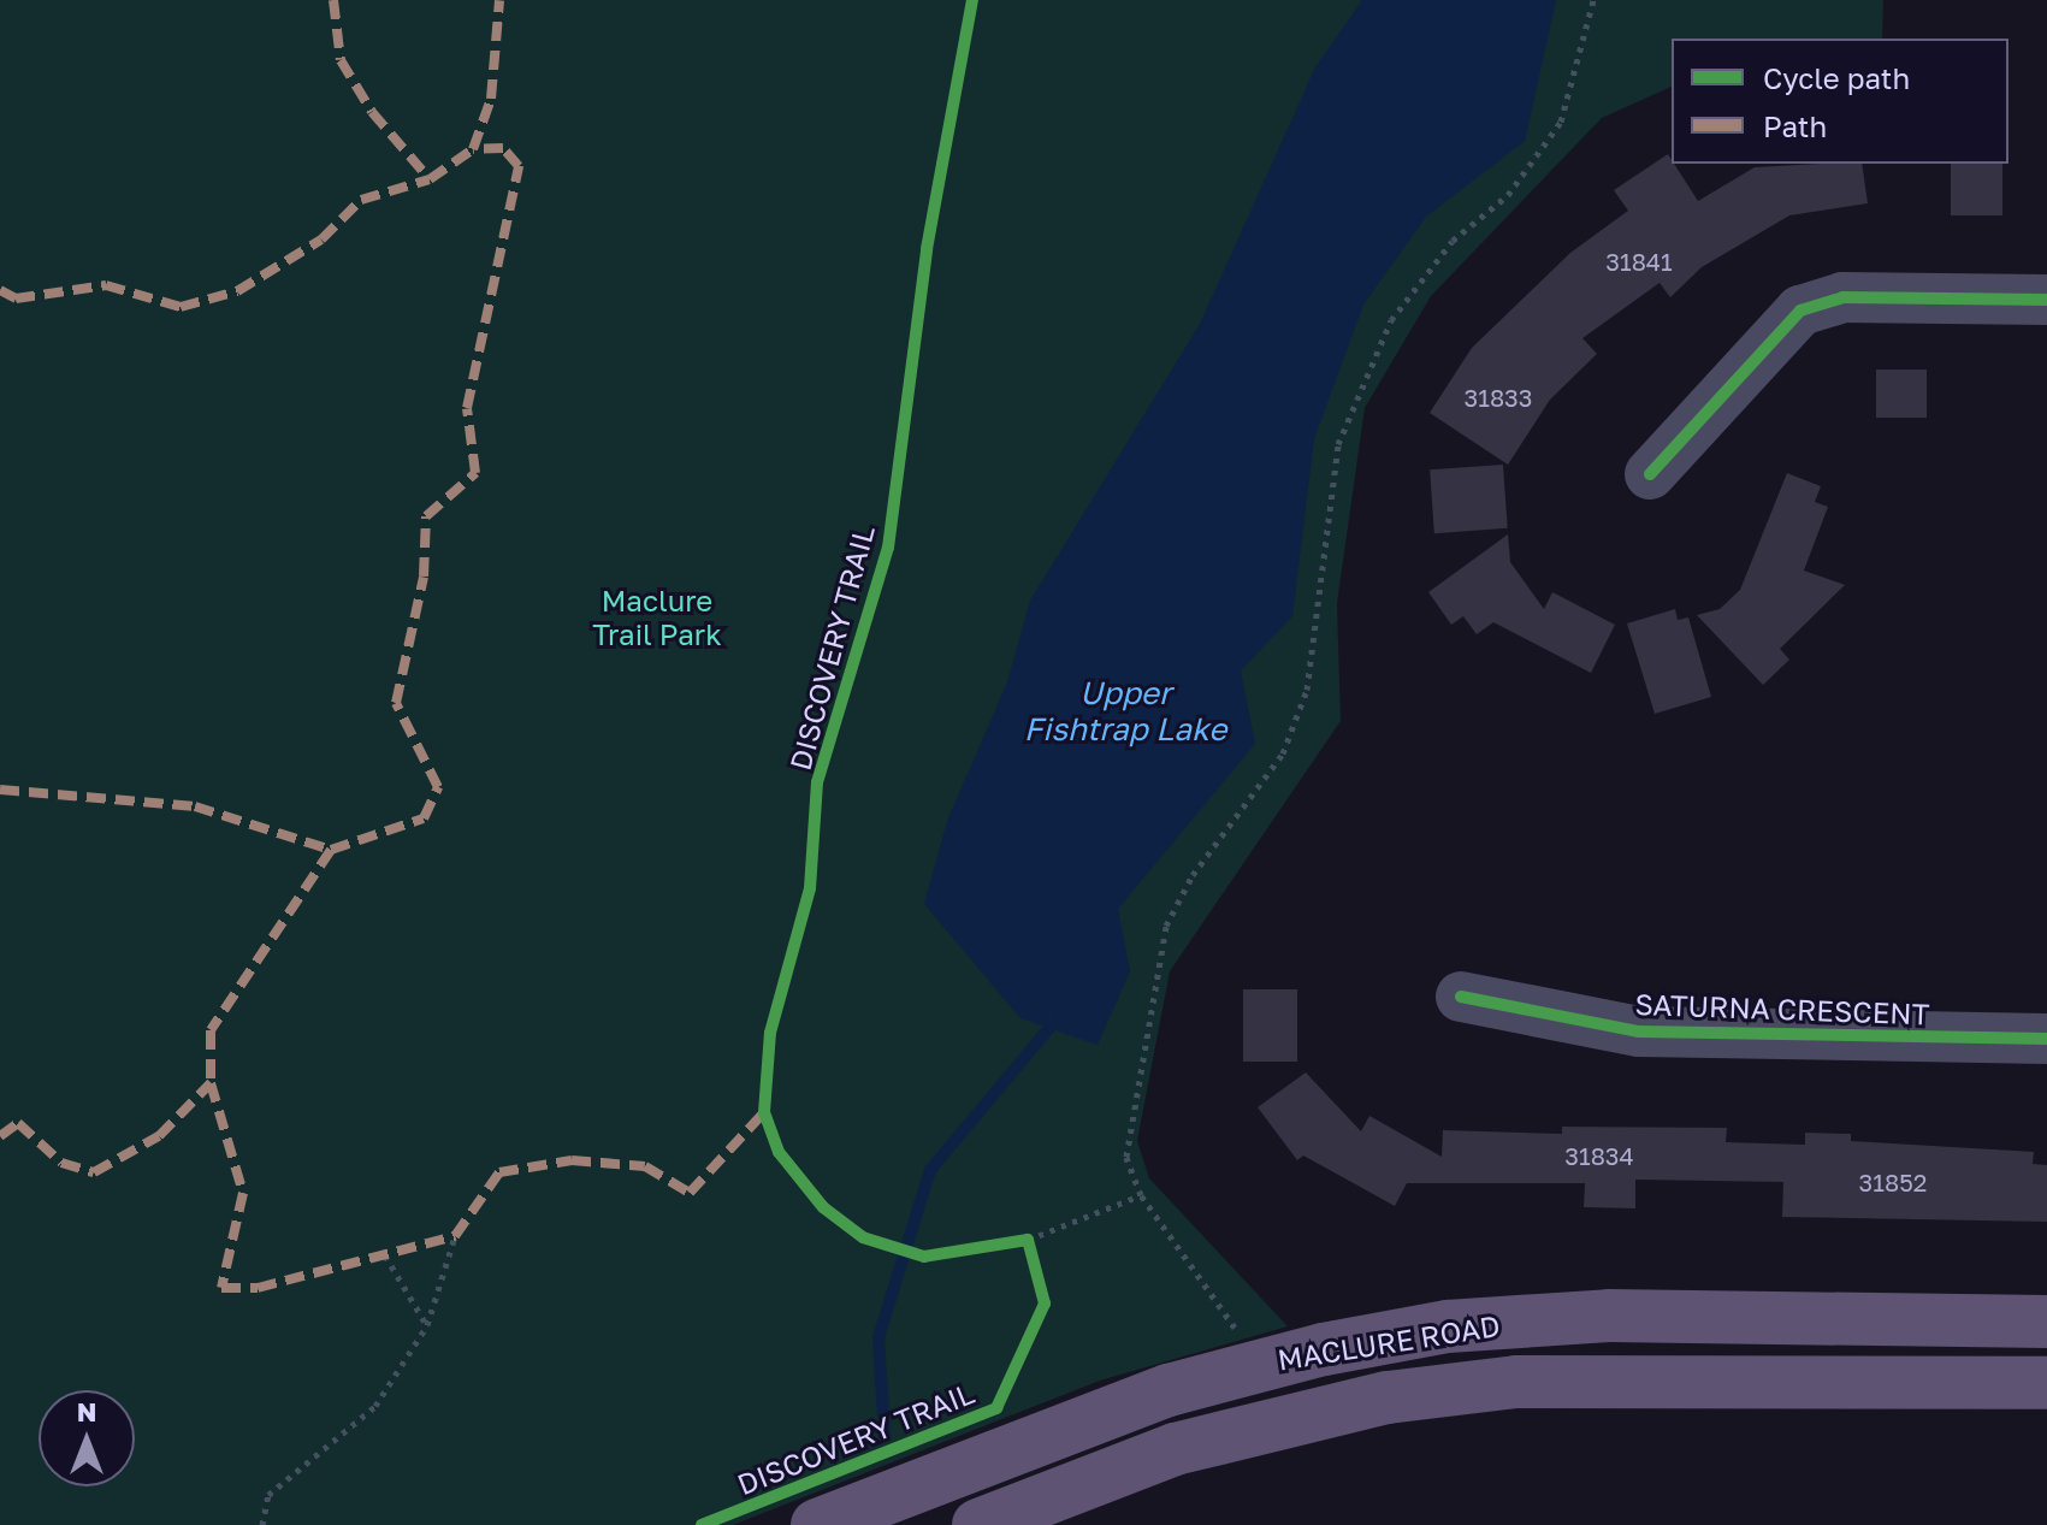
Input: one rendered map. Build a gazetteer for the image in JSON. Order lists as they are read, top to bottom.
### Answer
{
  "streets": {
    "main road": ["MACLURE ROAD"],
    "street": ["SATURNA CRESCENT"],
    "cycle path": ["DISCOVERY TRAIL"]
  },
  "water": ["Upper Fishtrap Lake"],
  "parks": ["Maclure Trail Park"],
  "house_numbers": [
    "31841",
    "31833",
    "31834",
    "31852"
  ],
  "legend": ["Cycle path", "Path"],
  "north": "top"
}
